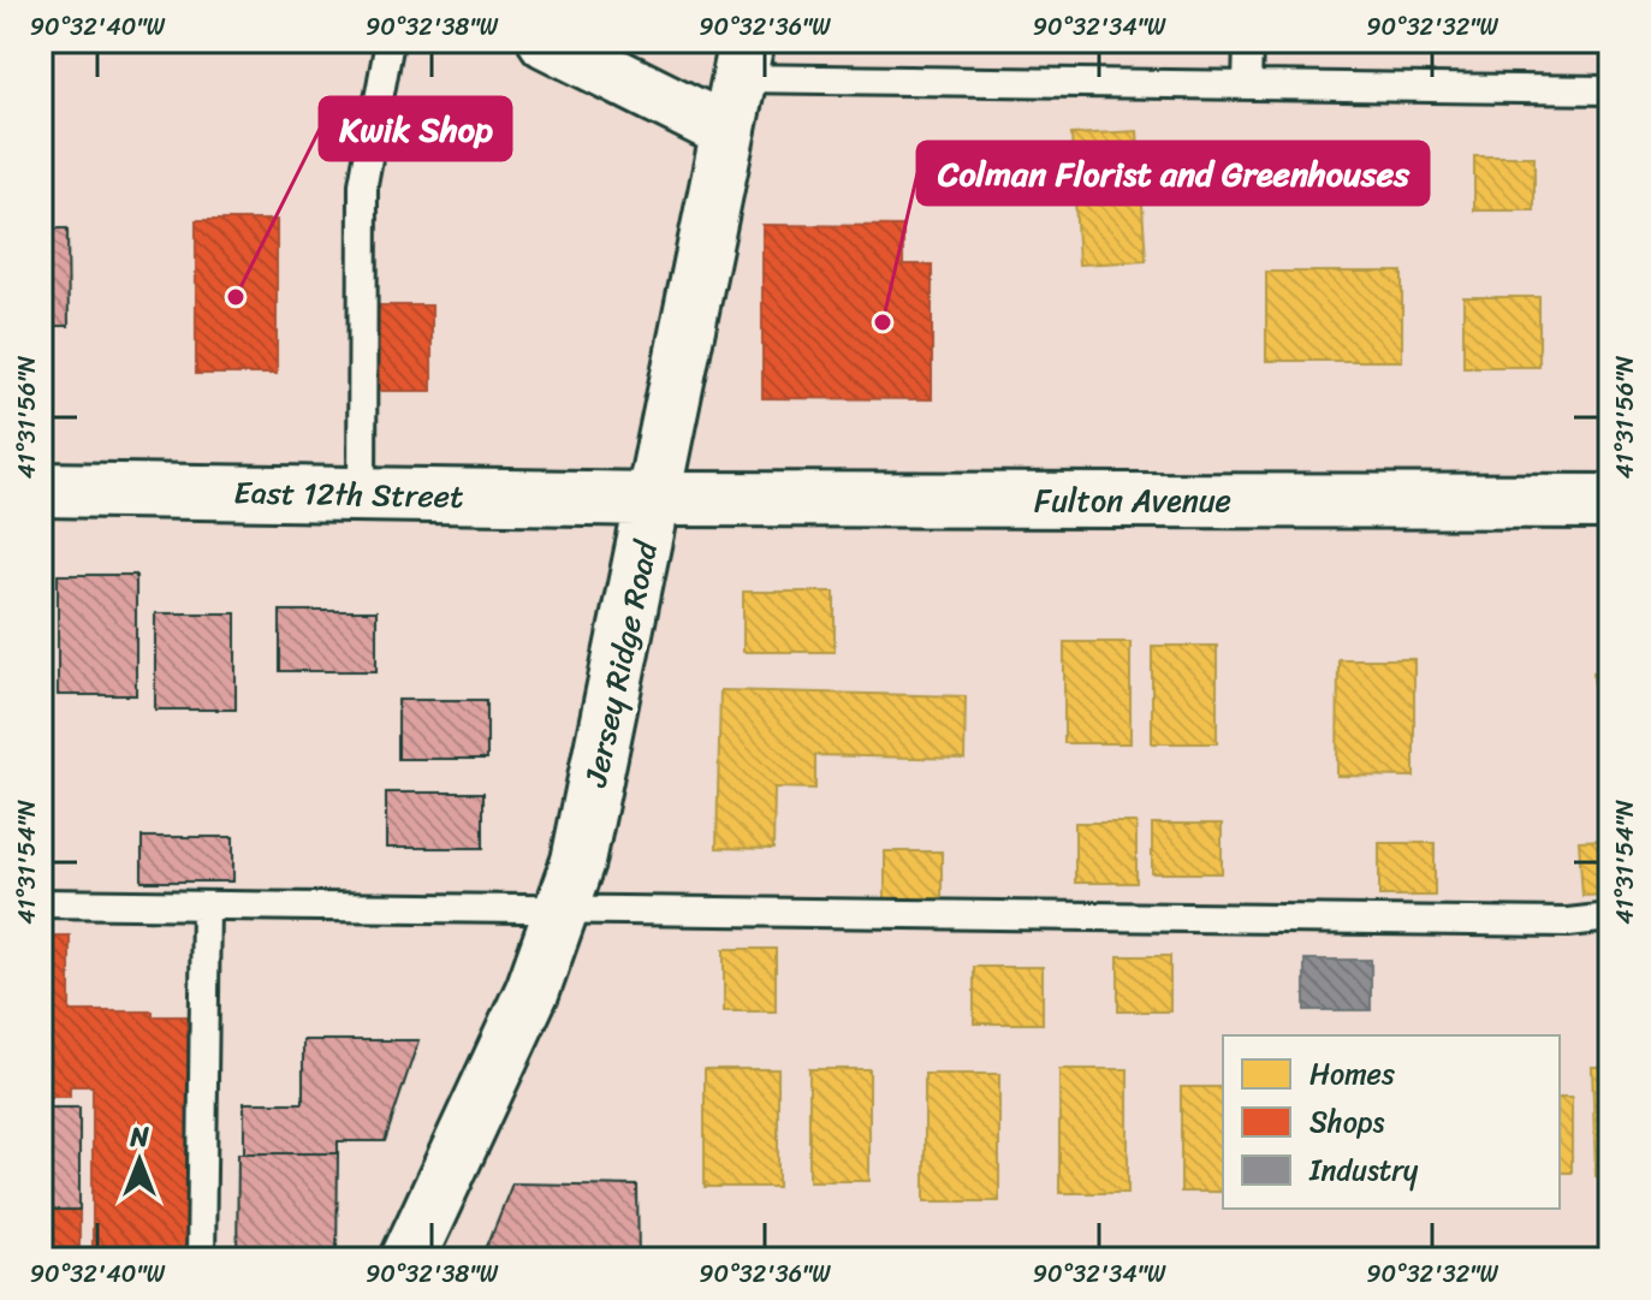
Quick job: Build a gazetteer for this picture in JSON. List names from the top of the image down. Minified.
{"streets":{"street":["East 12th Street","Fulton Avenue","Jersey Ridge Road"]},"crossings":[["East 12th Street","Fulton Avenue"],["East 12th Street","Jersey Ridge Road"],["Fulton Avenue","Jersey Ridge Road"]],"places":["Kwik Shop","Colman Florist and Greenhouses"],"legend":["Homes","Shops","Industry"],"north":"top","coordinates":["90°32'40\"W","90°32'38\"W","90°32'36\"W","90°32'34\"W","90°32'32\"W","41°31'56\"N","41°31'54\"N"]}
